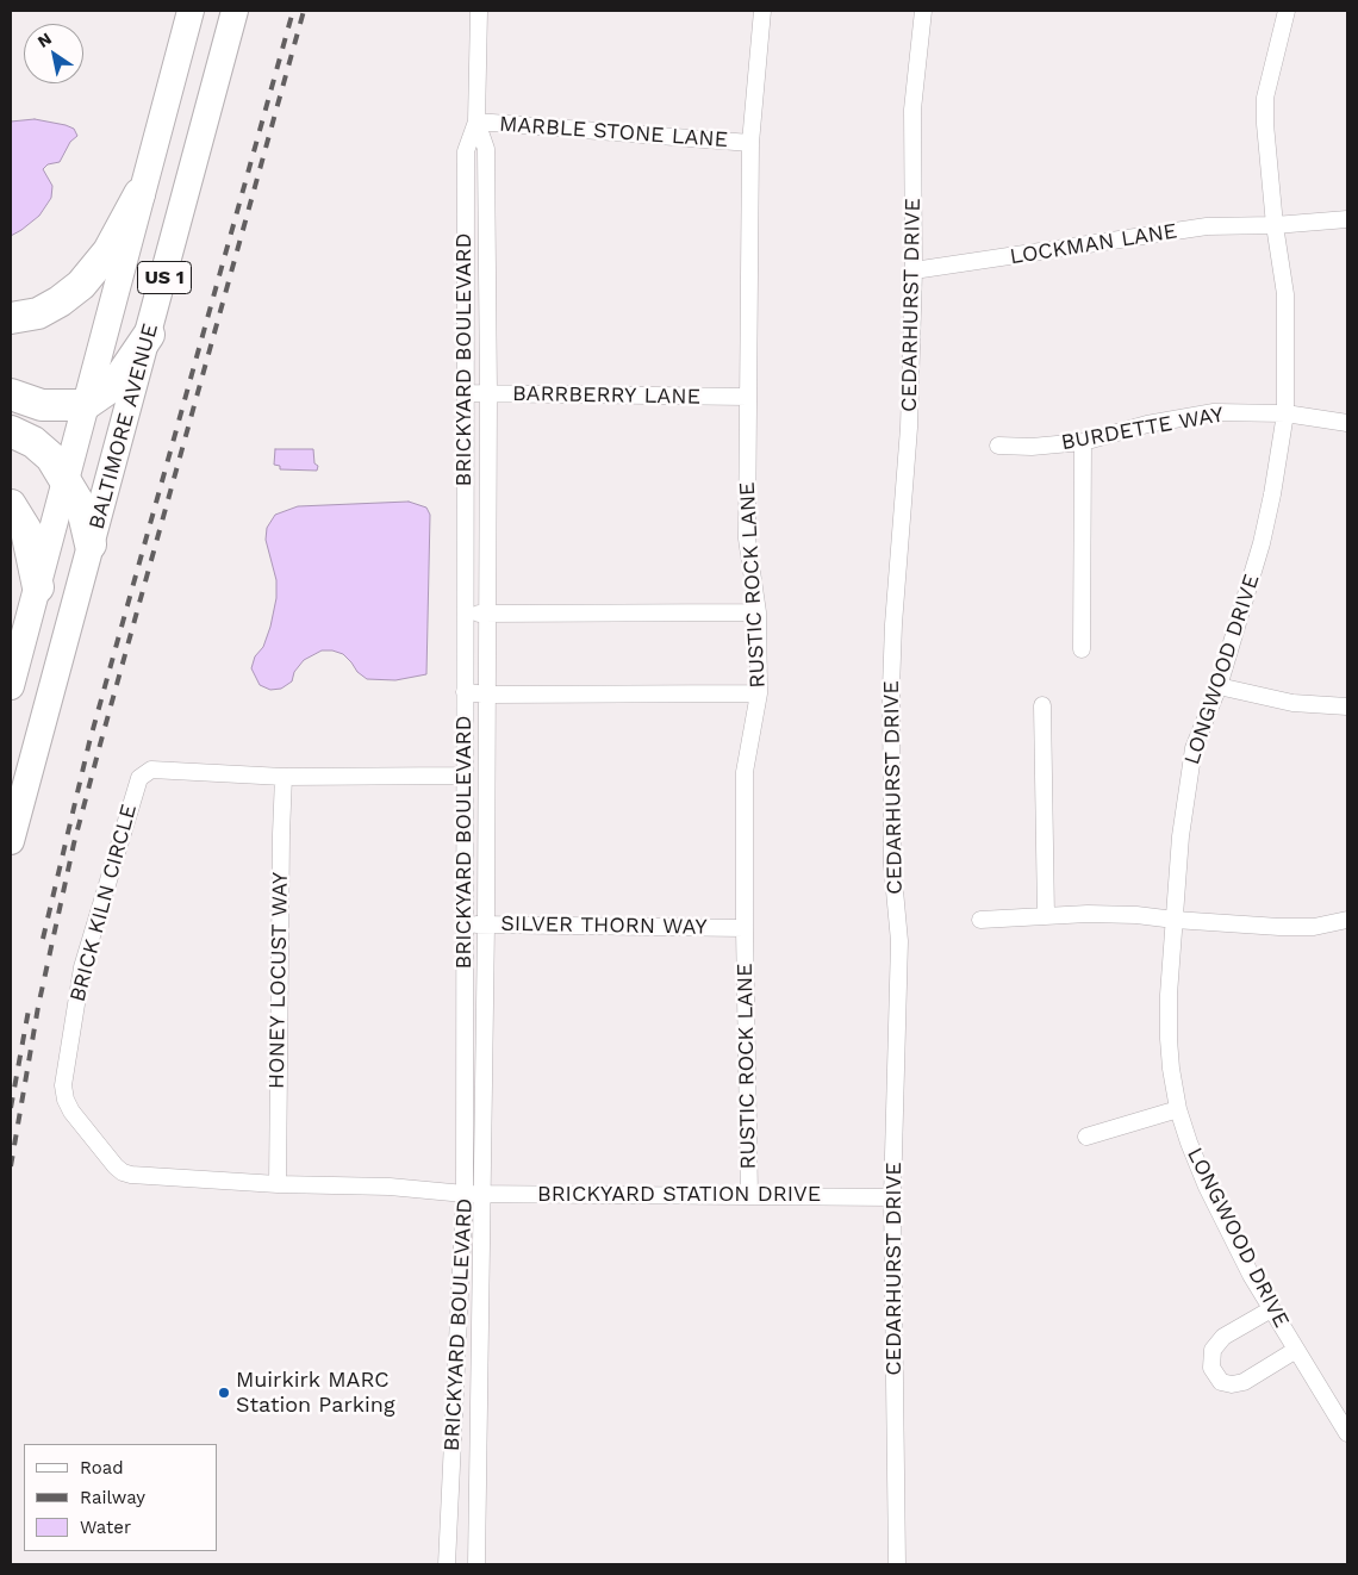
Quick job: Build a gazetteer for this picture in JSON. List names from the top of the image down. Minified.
{"streets":{"main road":["US 1","BALTIMORE AVENUE"],"street":["MARBLE STONE LANE","LOCKMAN LANE","CEDARHURST DRIVE","BRICKYARD BOULEVARD","BARRBERRY LANE","BURDETTE WAY","RUSTIC ROCK LANE","LONGWOOD DRIVE","BRICK KILN CIRCLE","SILVER THORN WAY","HONEY LOCUST WAY","BRICKYARD STATION DRIVE"]},"crossings":[["MARBLE STONE LANE","BRICKYARD BOULEVARD"],["MARBLE STONE LANE","RUSTIC ROCK LANE"],["LOCKMAN LANE","CEDARHURST DRIVE"],["LOCKMAN LANE","LONGWOOD DRIVE"],["CEDARHURST DRIVE","BRICKYARD STATION DRIVE"],["BRICKYARD BOULEVARD","BARRBERRY LANE"],["BRICKYARD BOULEVARD","BRICK KILN CIRCLE"],["BRICKYARD BOULEVARD","SILVER THORN WAY"],["BRICKYARD BOULEVARD","BRICKYARD STATION DRIVE"],["BARRBERRY LANE","RUSTIC ROCK LANE"],["BURDETTE WAY","LONGWOOD DRIVE"],["RUSTIC ROCK LANE","SILVER THORN WAY"],["RUSTIC ROCK LANE","BRICKYARD STATION DRIVE"],["BRICK KILN CIRCLE","HONEY LOCUST WAY"],["BRICK KILN CIRCLE","BRICKYARD STATION DRIVE"]],"places":["Muirkirk MARC Station Parking"],"legend":["Road","Railway","Water"],"north":"top left"}
